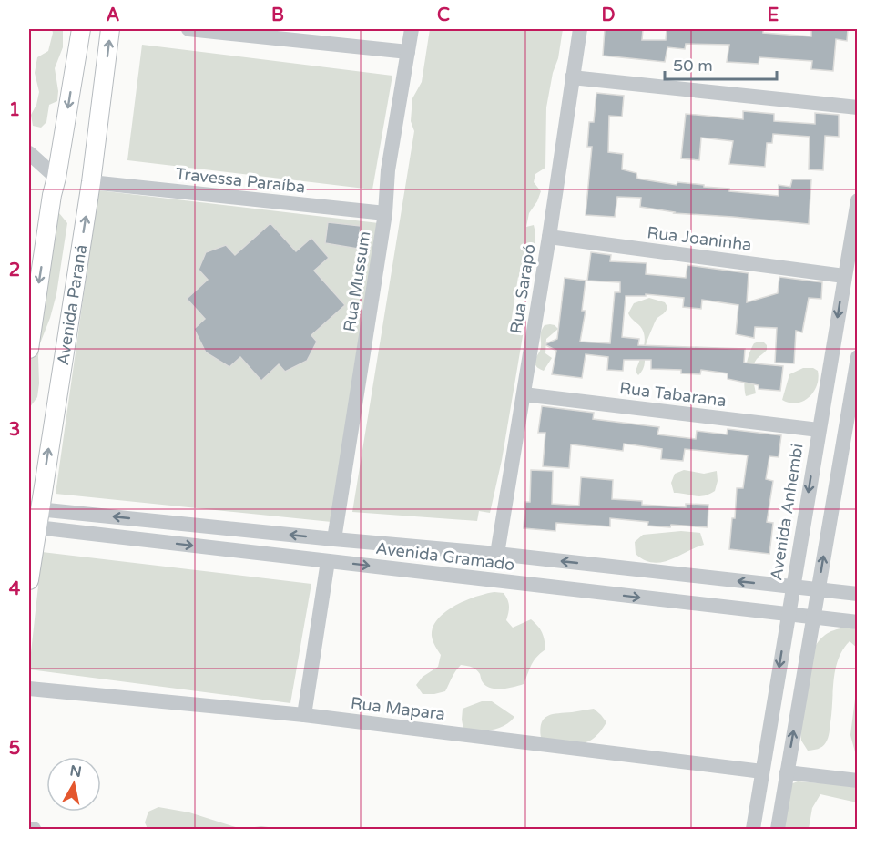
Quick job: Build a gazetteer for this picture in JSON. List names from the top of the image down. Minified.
{"streets":{"main road":["Avenida Paraná"],"street":["Travessa Paraíba","Rua Joaninha","Rua Mussum","Rua Sarapó","Rua Tabarana","Avenida Anhembi","Avenida Gramado","Rua Mapara"]},"crossings":[["Travessa Paraíba","Rua Mussum"],["Travessa Paraíba","Avenida Paraná"],["Rua Joaninha","Rua Sarapó"],["Rua Joaninha","Avenida Anhembi"],["Rua Mussum","Avenida Gramado"],["Rua Sarapó","Rua Tabarana"],["Rua Sarapó","Avenida Gramado"],["Avenida Paraná","Avenida Gramado"],["Rua Tabarana","Avenida Anhembi"],["Avenida Anhembi","Avenida Gramado"],["Avenida Anhembi","Rua Mapara"]],"scale_bar":"50 m","north":"top","grid":{"columns":["A","B","C","D","E"],"rows":["1","2","3","4","5"]}}
